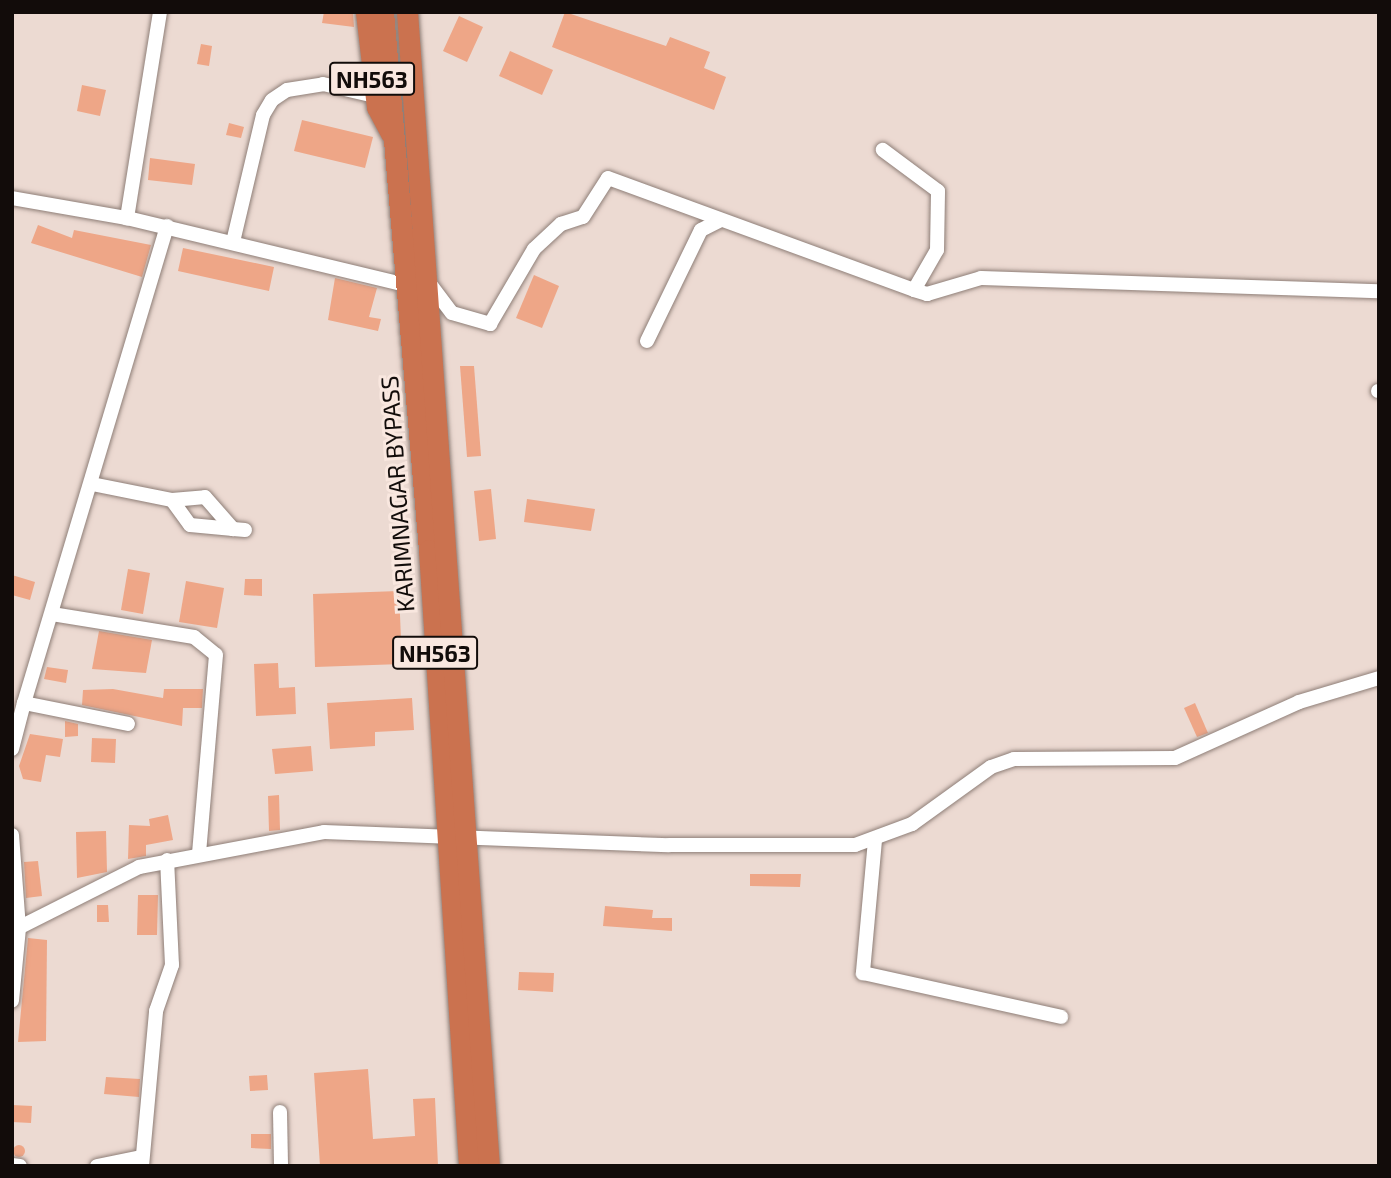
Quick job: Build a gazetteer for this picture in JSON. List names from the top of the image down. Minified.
{"streets":{"highway":["NH563","KARIMNAGAR BYPASS"]},"crossings":[["NH563","KARIMNAGAR BYPASS"]]}
